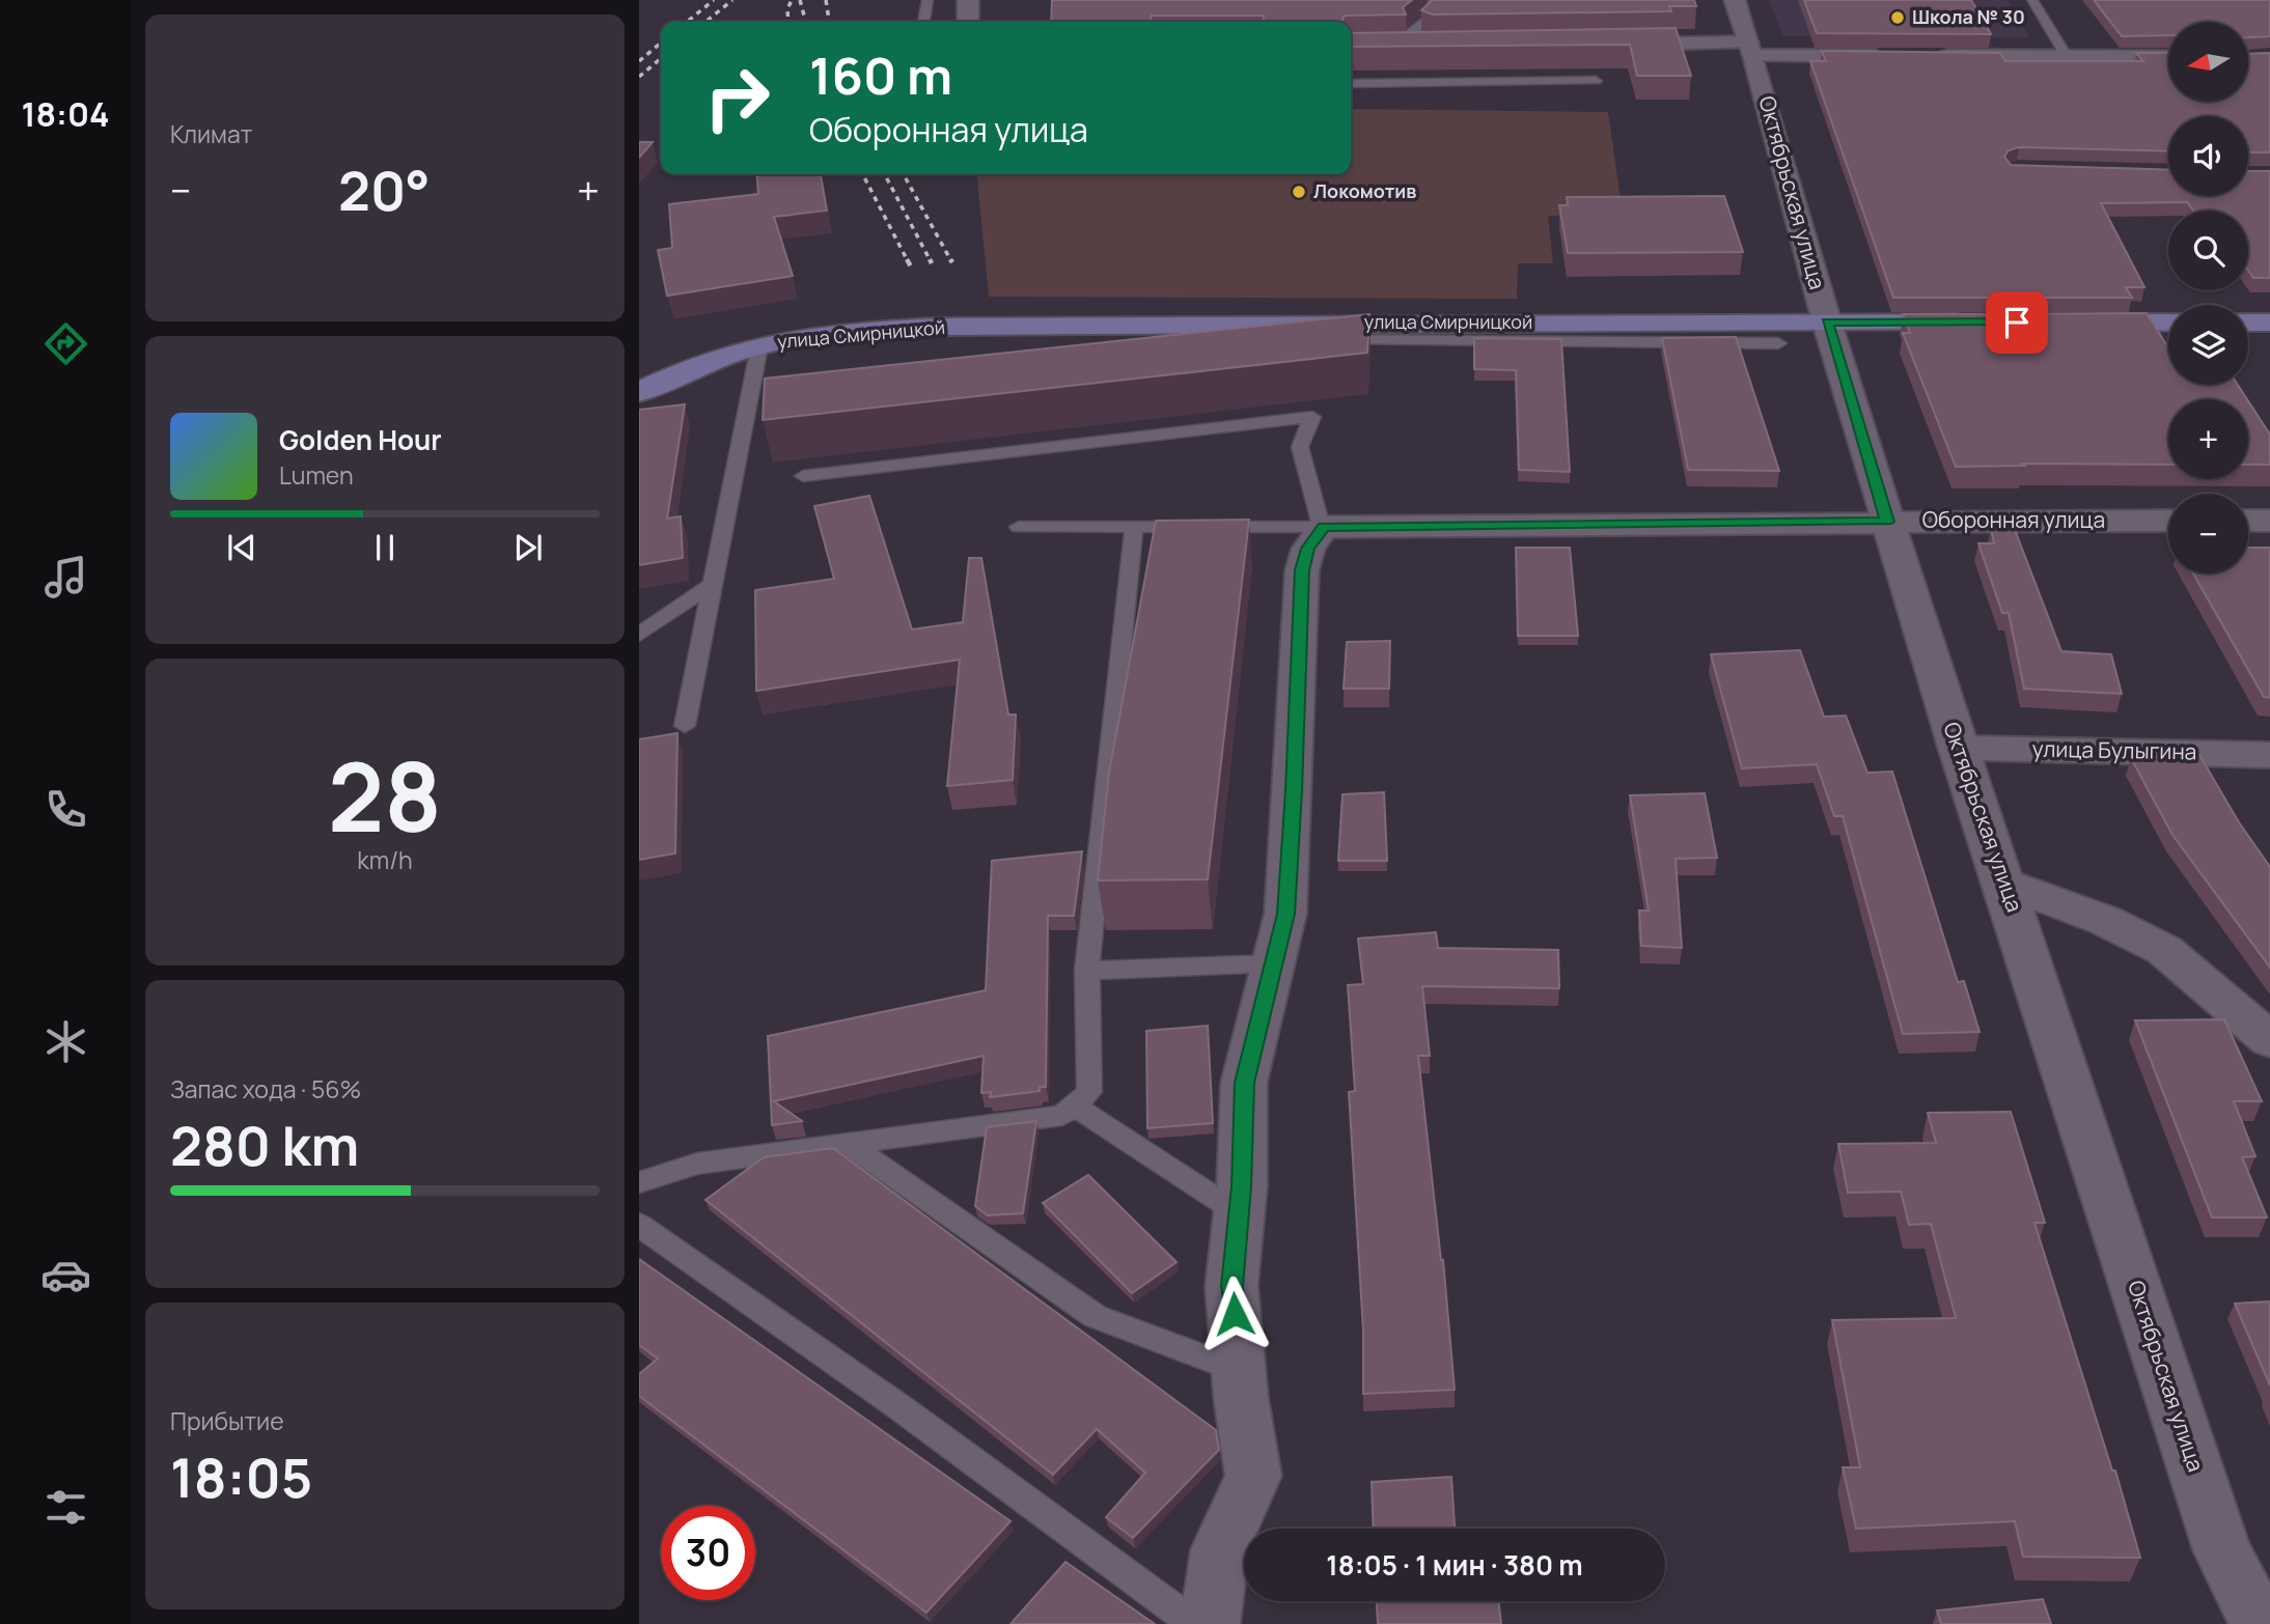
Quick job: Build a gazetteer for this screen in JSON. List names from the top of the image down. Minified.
{"streets":{"main road":["улица Смирницкой"],"street":["Октябрьская улица","Оборонная улица","улица Булыгина"]},"crossings":[["Октябрьская улица","улица Смирницкой"],["Октябрьская улица","Оборонная улица"],["Октябрьская улица","улица Булыгина"]],"places":["Школа № 30","Локомотив"],"north":"left","page":{"tabs":"18:04","tile":["Климат",["28","km/h"],["Запас хода · 56%","280 km"],["Прибытие","18:05"]],"map_buttons":["+","−"],"turn":["160 m","Оборонная улица"],"heat":["−","20°","+"],"song":["Golden Hour","Lumen"],"limit":"30","trip":"18:05 · 1 мин · 380 m"}}
